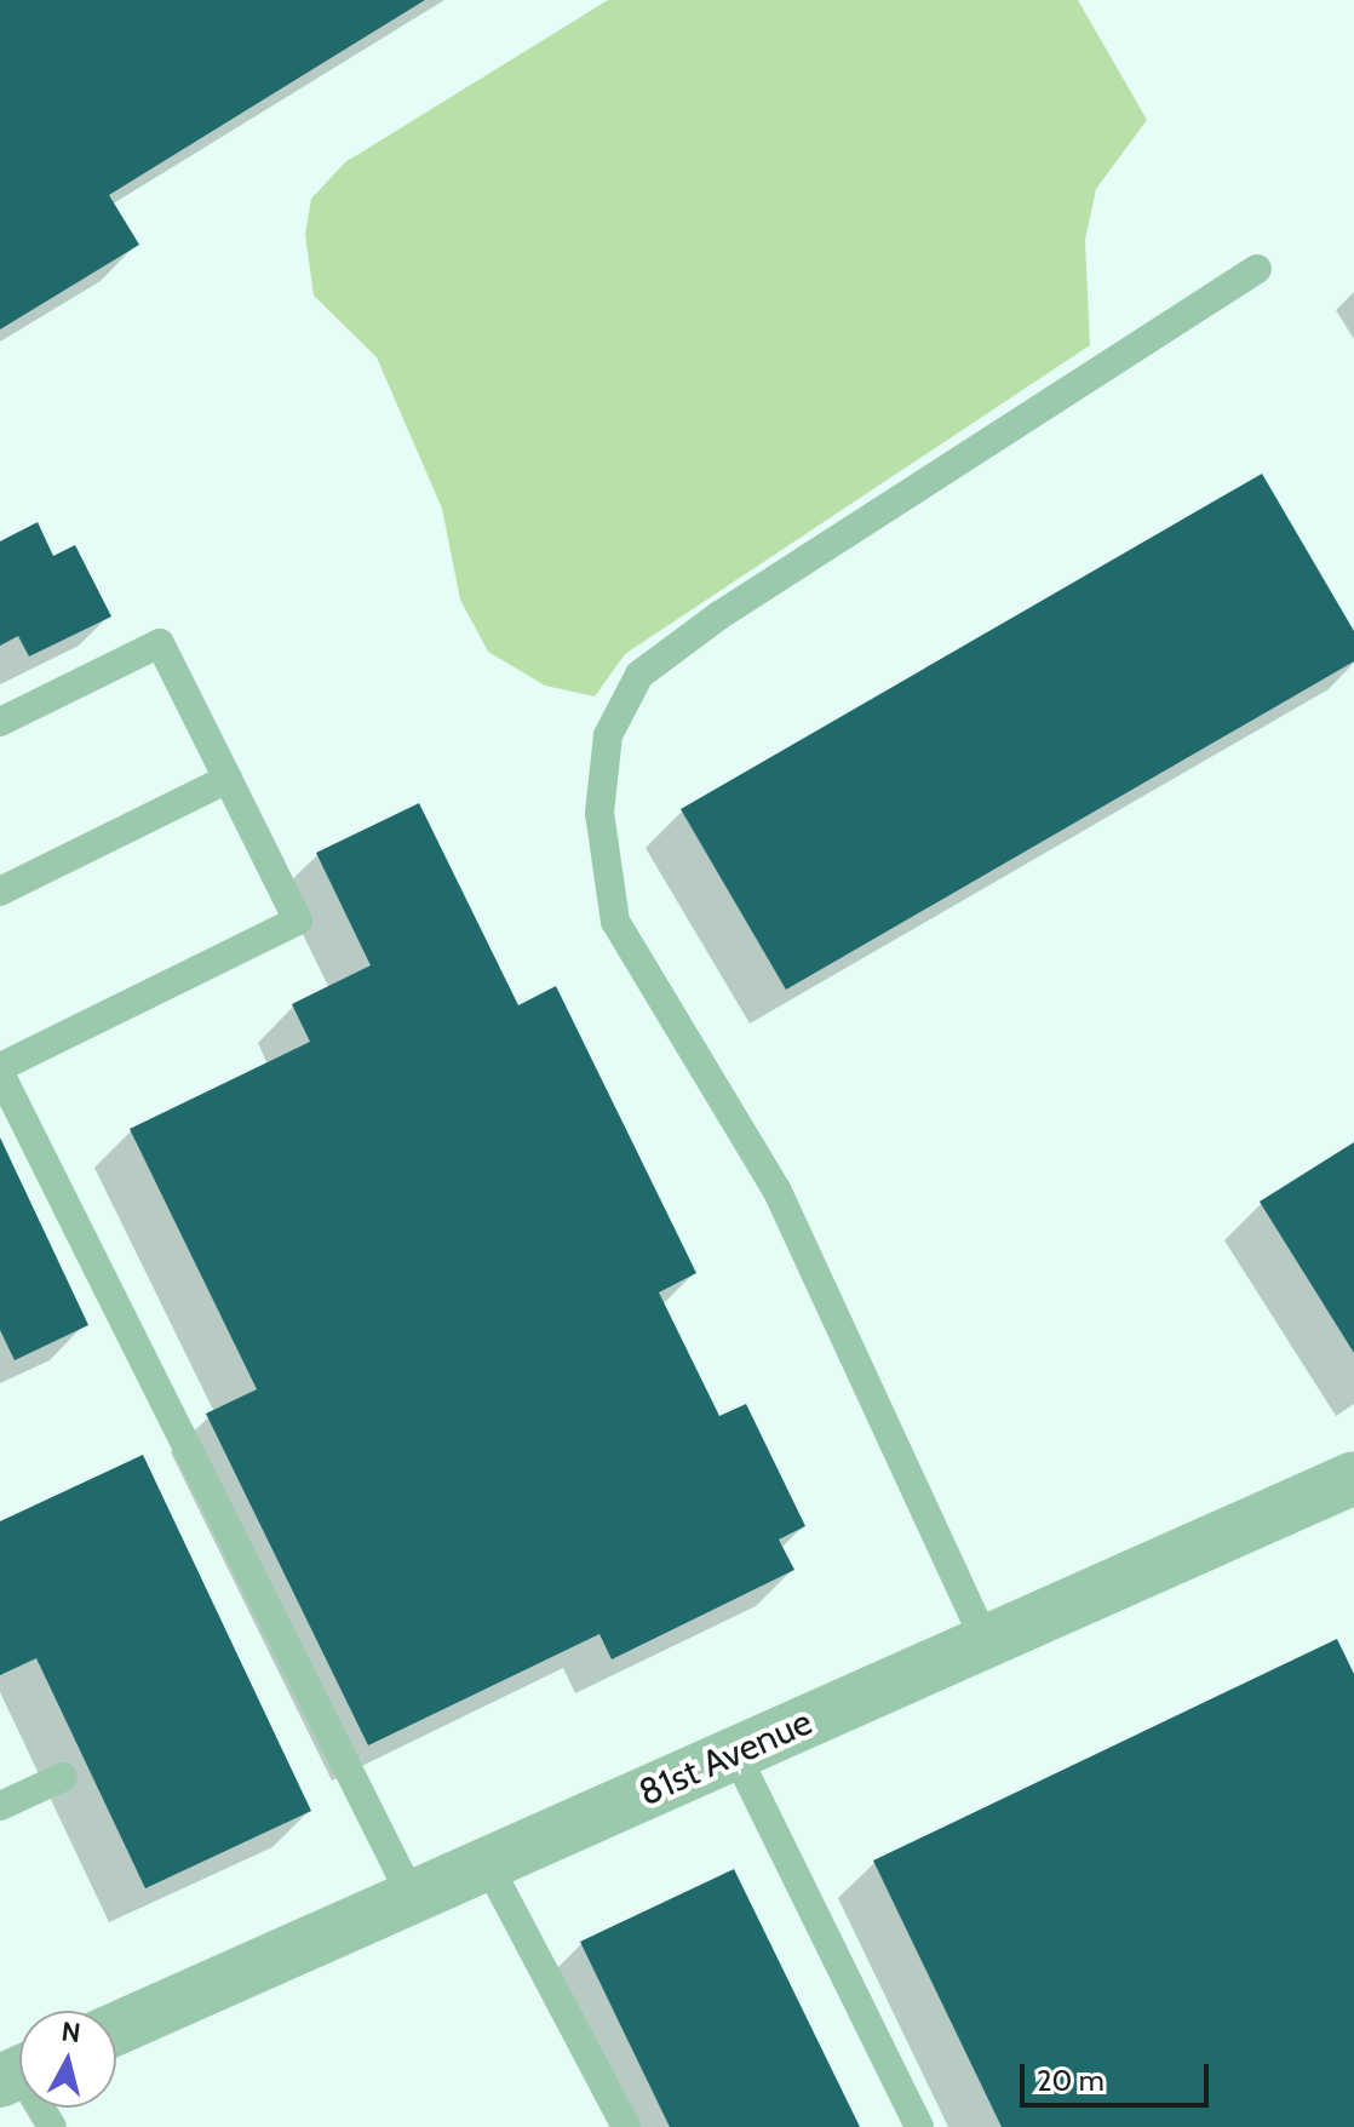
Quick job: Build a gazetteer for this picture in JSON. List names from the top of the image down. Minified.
{"streets":{"street":["81st Avenue"]},"scale_bar":"20 m","north":"top"}
